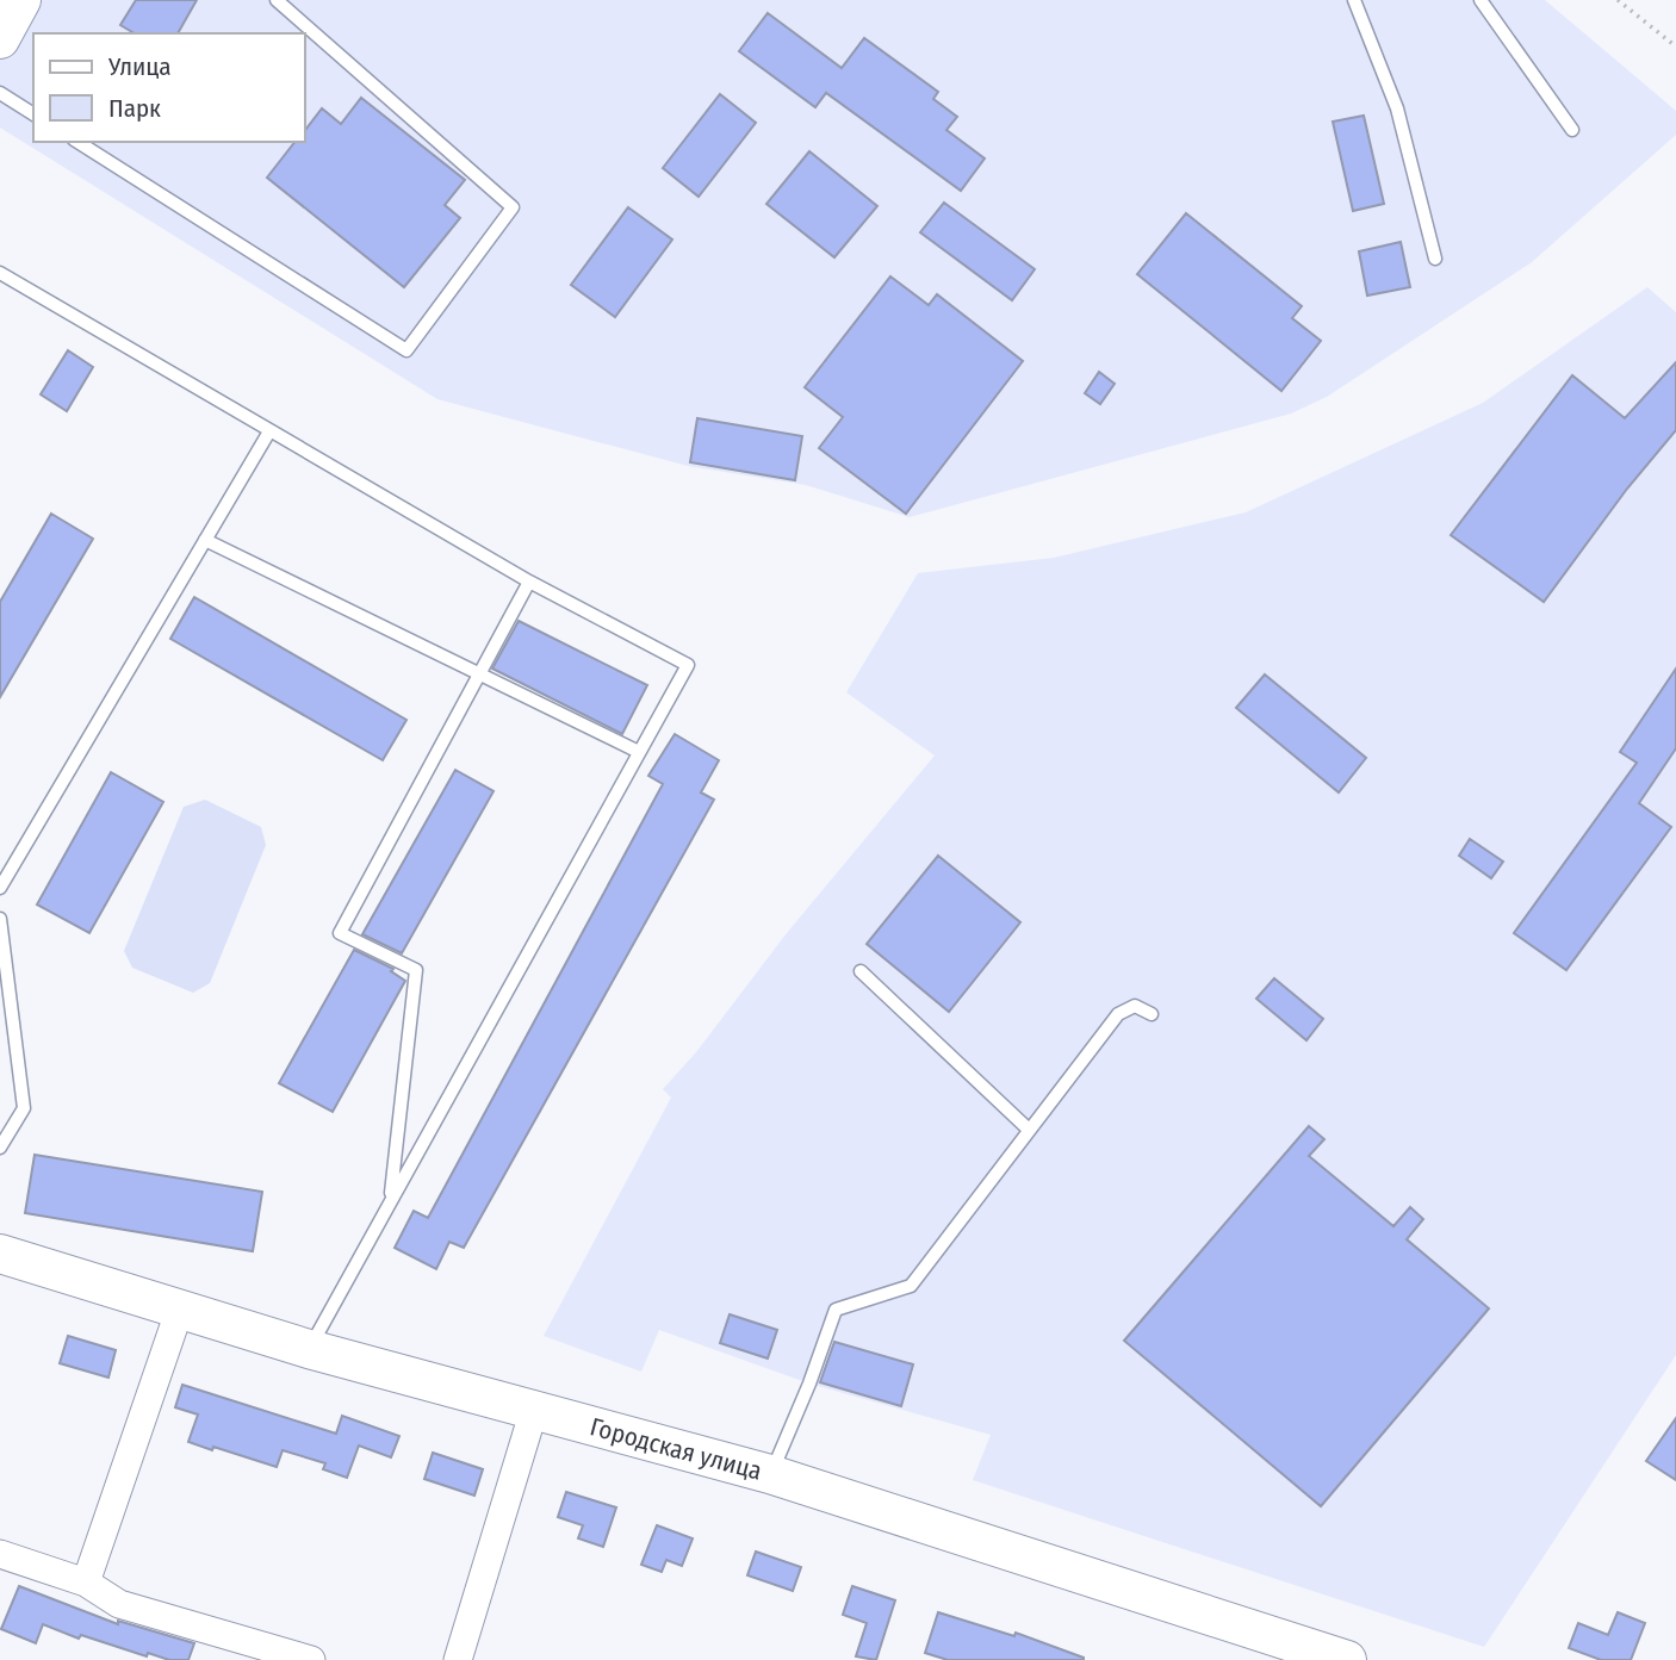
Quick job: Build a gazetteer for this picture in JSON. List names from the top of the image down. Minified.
{"streets":{"street":["Городская улица"]},"legend":["Улица","Парк"]}
